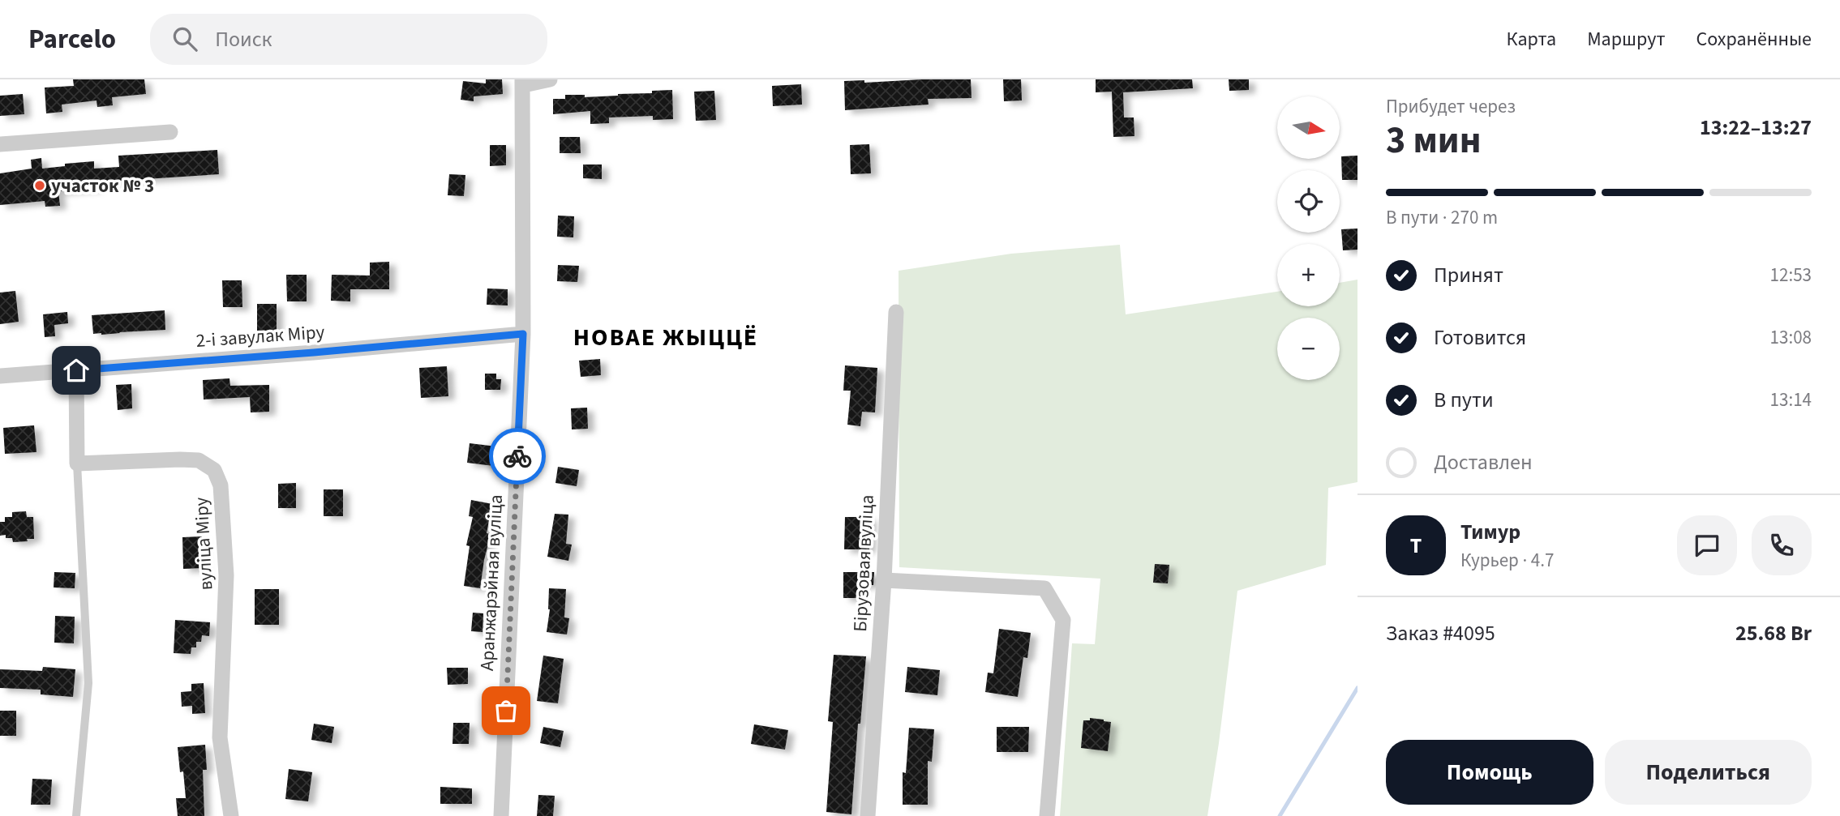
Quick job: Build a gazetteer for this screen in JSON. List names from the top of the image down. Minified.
{"streets":{"street":["2-і завулак Міру","вуліца Міру","Бірузовая вуліца","Аранжарэйная вуліца"]},"crossings":[["2-і завулак Міру","Аранжарэйная вуліца"]],"districts":["НОВАЕ ЖЫЦЦЁ"],"places":["участок № 3"],"north":"right","page":{"header":"Parcelo","search":"Поиск","nav":["Карта","Маршрут","Сохранённые"],"heading":["3 мин","Прибудет через","13:22–13:27"],"panel":["Тимур","Курьер · 4.7","Заказ #4095","25.68 Br"],"map_buttons":["+","−"],"bar":"В пути · 270 m","list":[["Принят","12:53"],["Готовится","13:08"],["В пути","13:14"],"Доставлен"],"round":"Т","buttons":["Помощь","Поделиться"]}}
